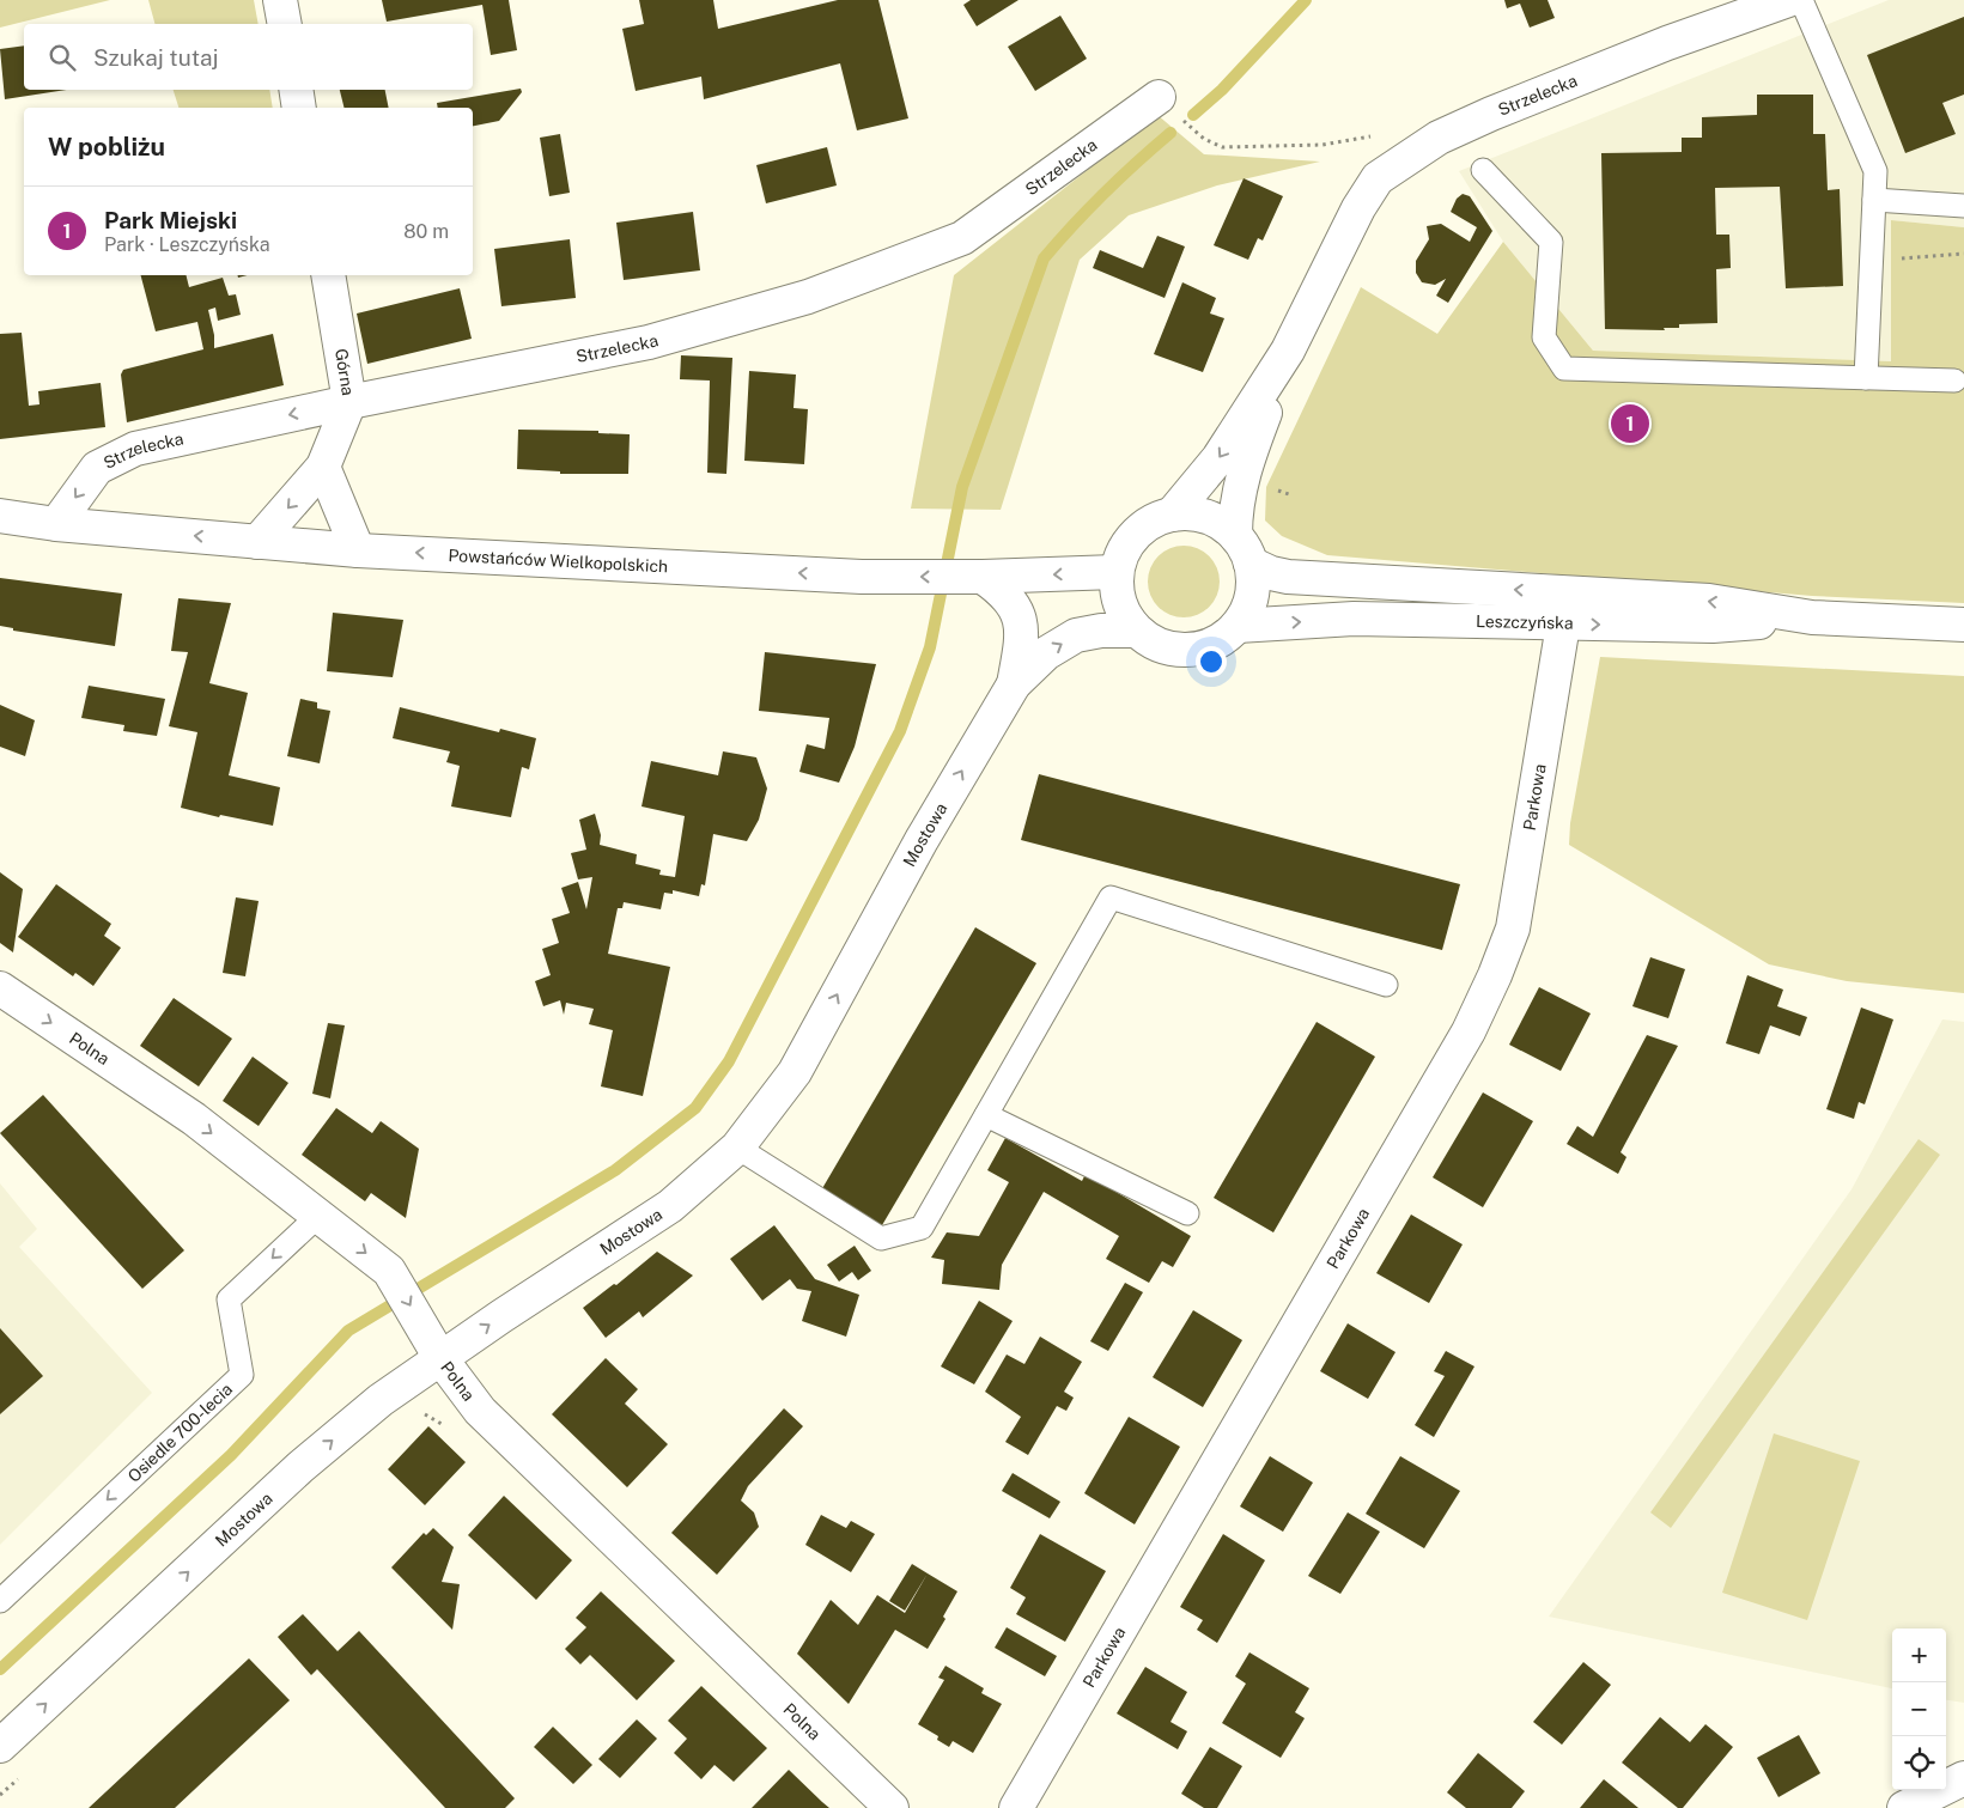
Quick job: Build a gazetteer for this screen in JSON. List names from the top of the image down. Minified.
{"streets":{"street":["Strzelecka","Górna","Powstańców Wielkopolskich","Leszczyńska","Parkowa","Mostowa","Polna"],"lane":["Osiedle 700-lecia"]},"crossings":[["Strzelecka","Górna"],["Strzelecka","Powstańców Wielkopolskich"],["Strzelecka","Leszczyńska"],["Strzelecka","Mostowa"],["Górna","Powstańców Wielkopolskich"],["Powstańców Wielkopolskich","Leszczyńska"],["Powstańców Wielkopolskich","Mostowa"],["Leszczyńska","Parkowa"],["Leszczyńska","Mostowa"],["Mostowa","Polna"],["Polna","Osiedle 700-lecia"]],"one_way":["Powstańców Wielkopolskich","Mostowa","Polna","Osiedle 700-lecia"],"page":{"search":"Szukaj tutaj","heading":"W pobliżu","list":[{"mark":"1","name":"Park Miejski","note":"Park · Leszczyńska","value":"80 m"}],"pins":"1","map_buttons":["+","−"]}}
